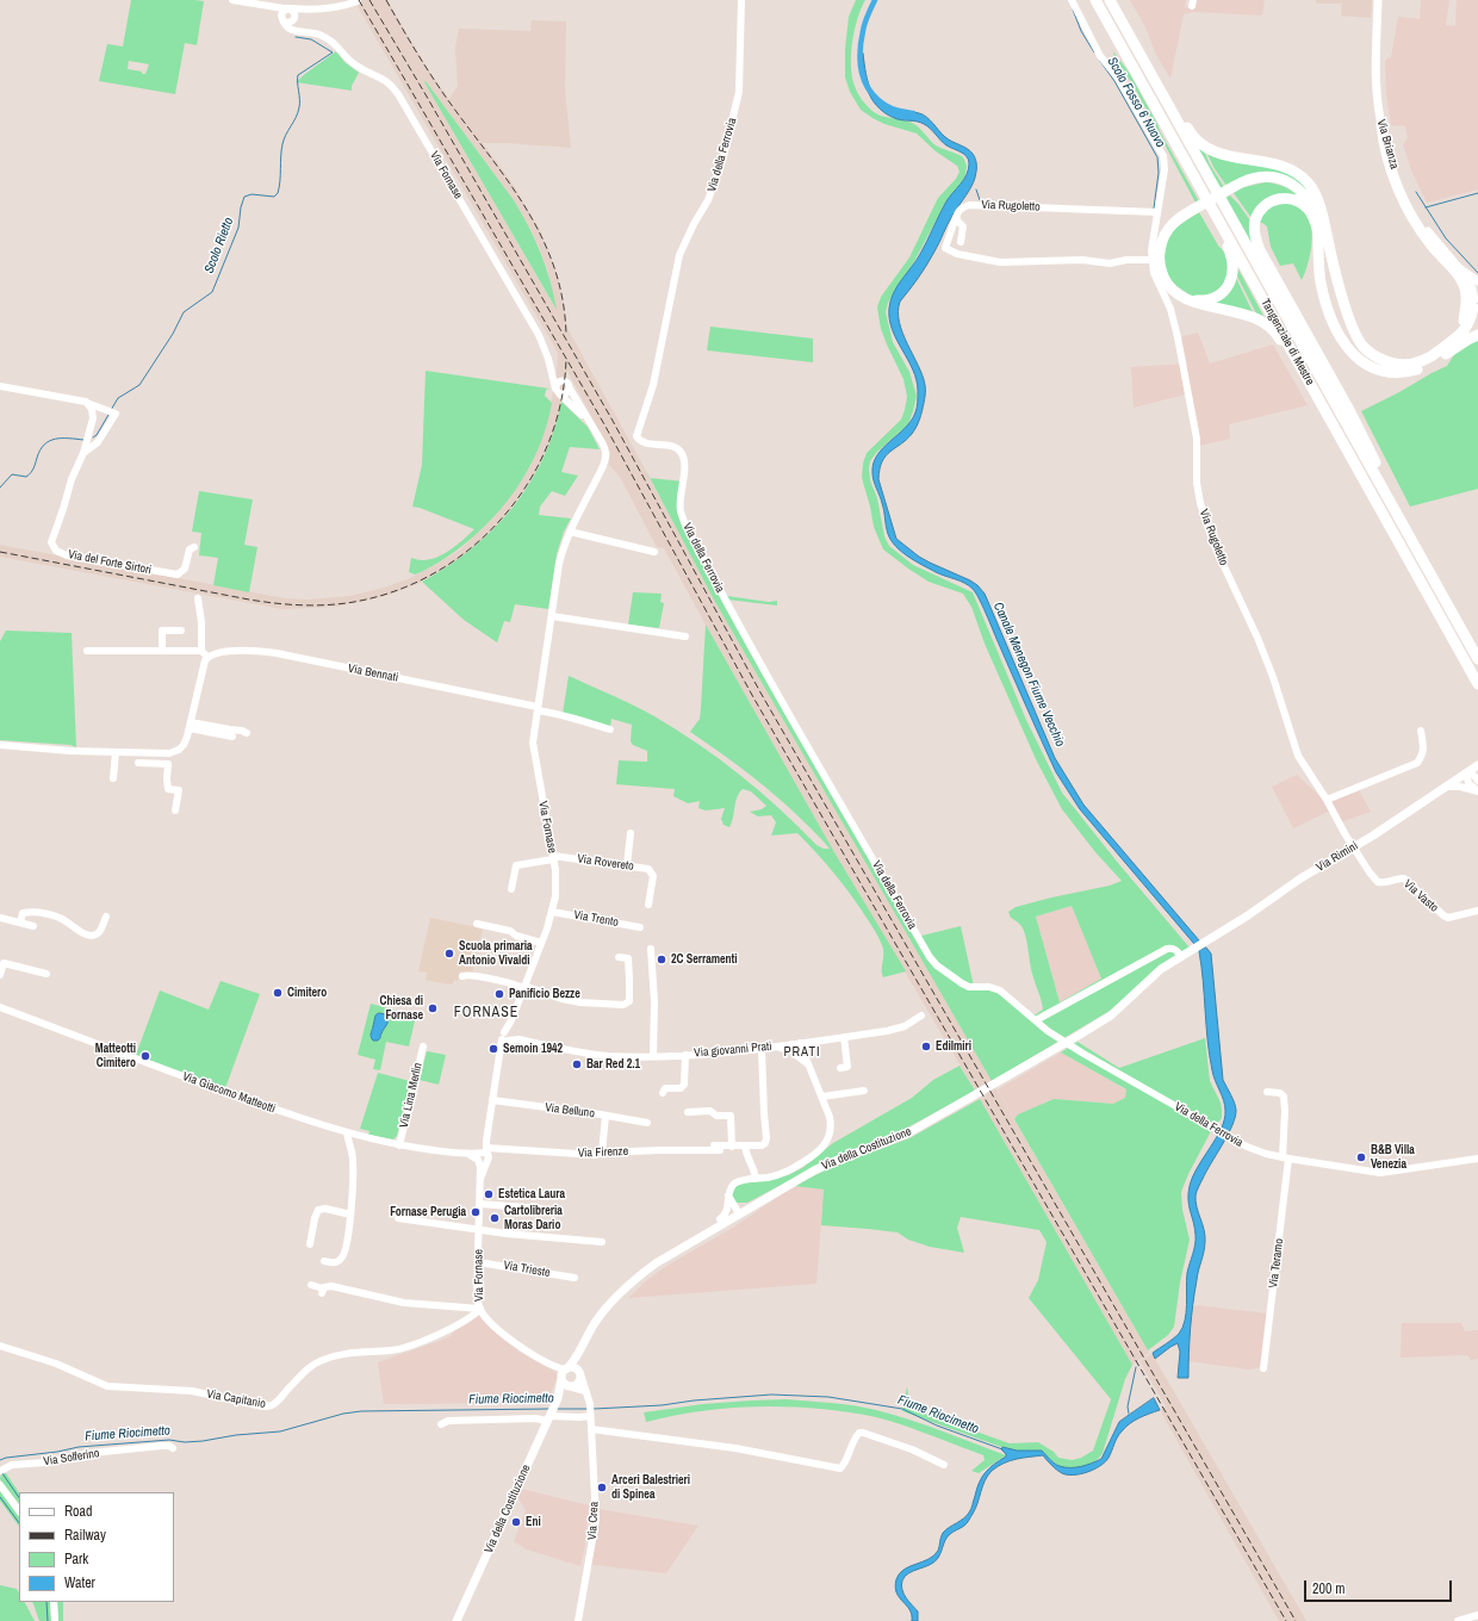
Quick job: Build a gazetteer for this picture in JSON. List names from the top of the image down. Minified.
{"streets":{"highway":["Tangenziale di Mestre"],"main road":["Via Brianza","Via Rimini","Via della Costituzione"],"street":["Via della Ferrovia","Via Fornase","Via Rugoletto","Via del Forte Sirtori","Via Bennati","Via Rovereto","Via Vasto","Via Trento","Via giovanni Prati","Via Giacomo Matteotti","Via Lina Merlin","Via Belluno","Via Firenze","Via Teramo","Via Trieste","Via Capitanio","Via Solferino","Via Crea"]},"crossings":[["Via della Ferrovia","Via Teramo"],["Via Fornase","Via Bennati"],["Via Fornase","Via Rovereto"],["Via Fornase","Via Trento"],["Via Fornase","Via giovanni Prati"],["Via Fornase","Via Giacomo Matteotti"],["Via Fornase","Via Belluno"],["Via Fornase","Via della Costituzione"],["Via Fornase","Via Firenze"],["Via Fornase","Via Trieste"],["Via Fornase","Via Capitanio"],["Via Fornase","Via Crea"],["Via Rugoletto","Via Rimini"],["Via Rugoletto","Via Vasto"],["Via Rimini","Via Vasto"],["Via Rimini","Via della Costituzione"],["Via giovanni Prati","Via Firenze"],["Via Giacomo Matteotti","Via Lina Merlin"],["Via Giacomo Matteotti","Via Firenze"],["Via della Costituzione","Via Crea"]],"districts":["FORNASE","PRATI"],"water":["Scolo Fosso 6 Nuovo","Scolo Rietto","Canale Menegon Fiume Vecchio","Fiume Riocimetto"],"places":["Scuola primaria Antonio Vivaldi","2C Serramenti","Cimitero","Panificio Bezze","Chiesa di Fornase","Edilmiri","Semoin 1942","Matteotti Cimitero","Bar Red 2.1","B&B Villa Venezia","Estetica Laura","Fornase Perugia","Cartolibreria Moras Dario","Arceri Balestrieri di Spinea","Eni"],"legend":["Road","Railway","Park","Water"],"scale_bar":"200 m"}
